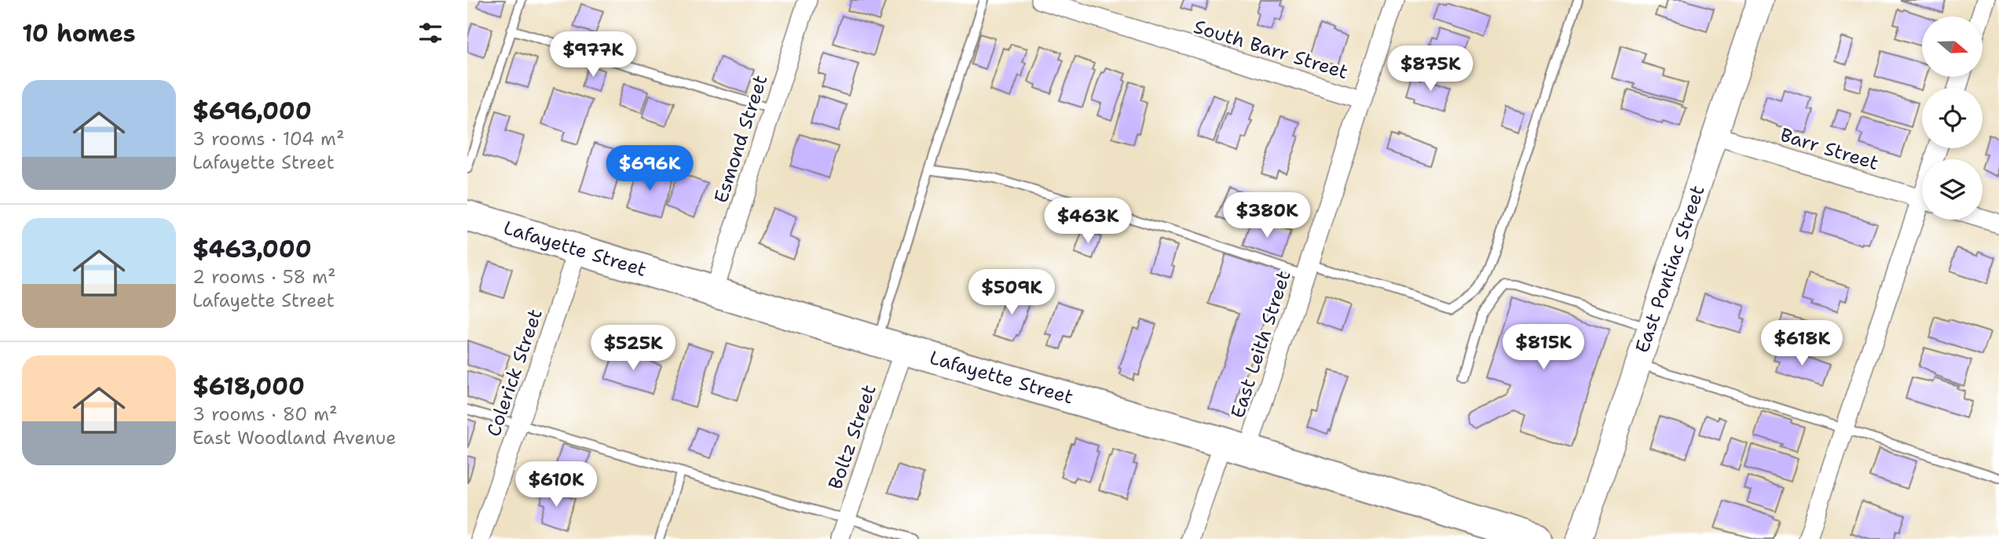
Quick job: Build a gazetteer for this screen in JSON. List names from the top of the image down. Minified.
{"streets":{"highway":["Lafayette Street"],"main road":["East Pontiac Street"],"street":["South Barr Street","Esmond Street","Barr Street","East Leith Street","Colerick Street","Boltz Street"]},"crossings":[["South Barr Street","East Leith Street"],["Esmond Street","Lafayette Street"],["Barr Street","East Pontiac Street"],["Lafayette Street","East Leith Street"],["Lafayette Street","Colerick Street"],["Lafayette Street","Boltz Street"]],"north":"right","page":{"heading":"10 homes","price":["$977K","$875K","$696K","$380K","$463K","$509K","$618K","$815K","$525K","$610K"],"list":[{"name":"$696,000","note":"3 rooms · 104 m² · Lafayette Street"},{"name":"$463,000","note":"2 rooms · 58 m² · Lafayette Street"},{"name":"$618,000","note":"3 rooms · 80 m² · East Woodland Avenue"}]}}
